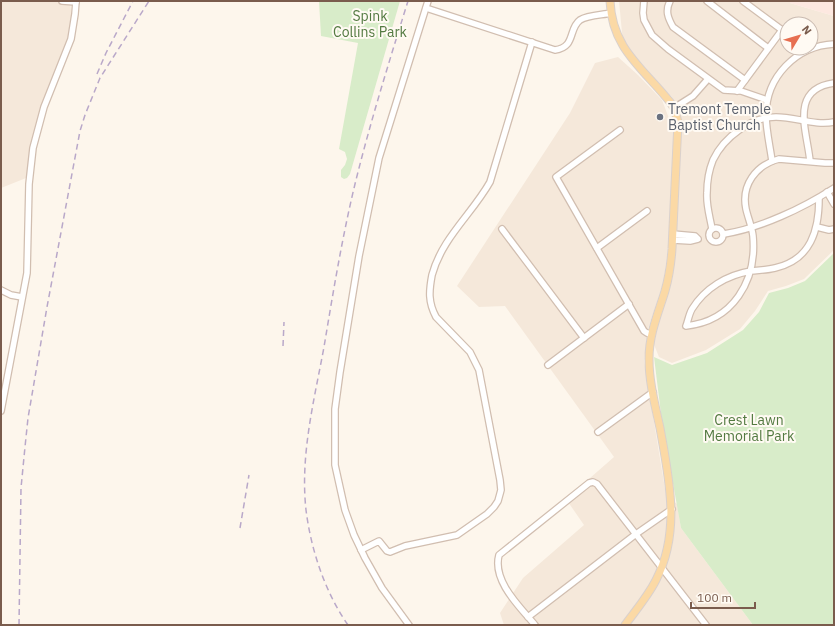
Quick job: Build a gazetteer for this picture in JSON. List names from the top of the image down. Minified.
{"parks":["Spink Collins Park","Crest Lawn Memorial Park"],"places":["Tremont Temple Baptist Church"],"scale_bar":"100 m","north":"top right"}
